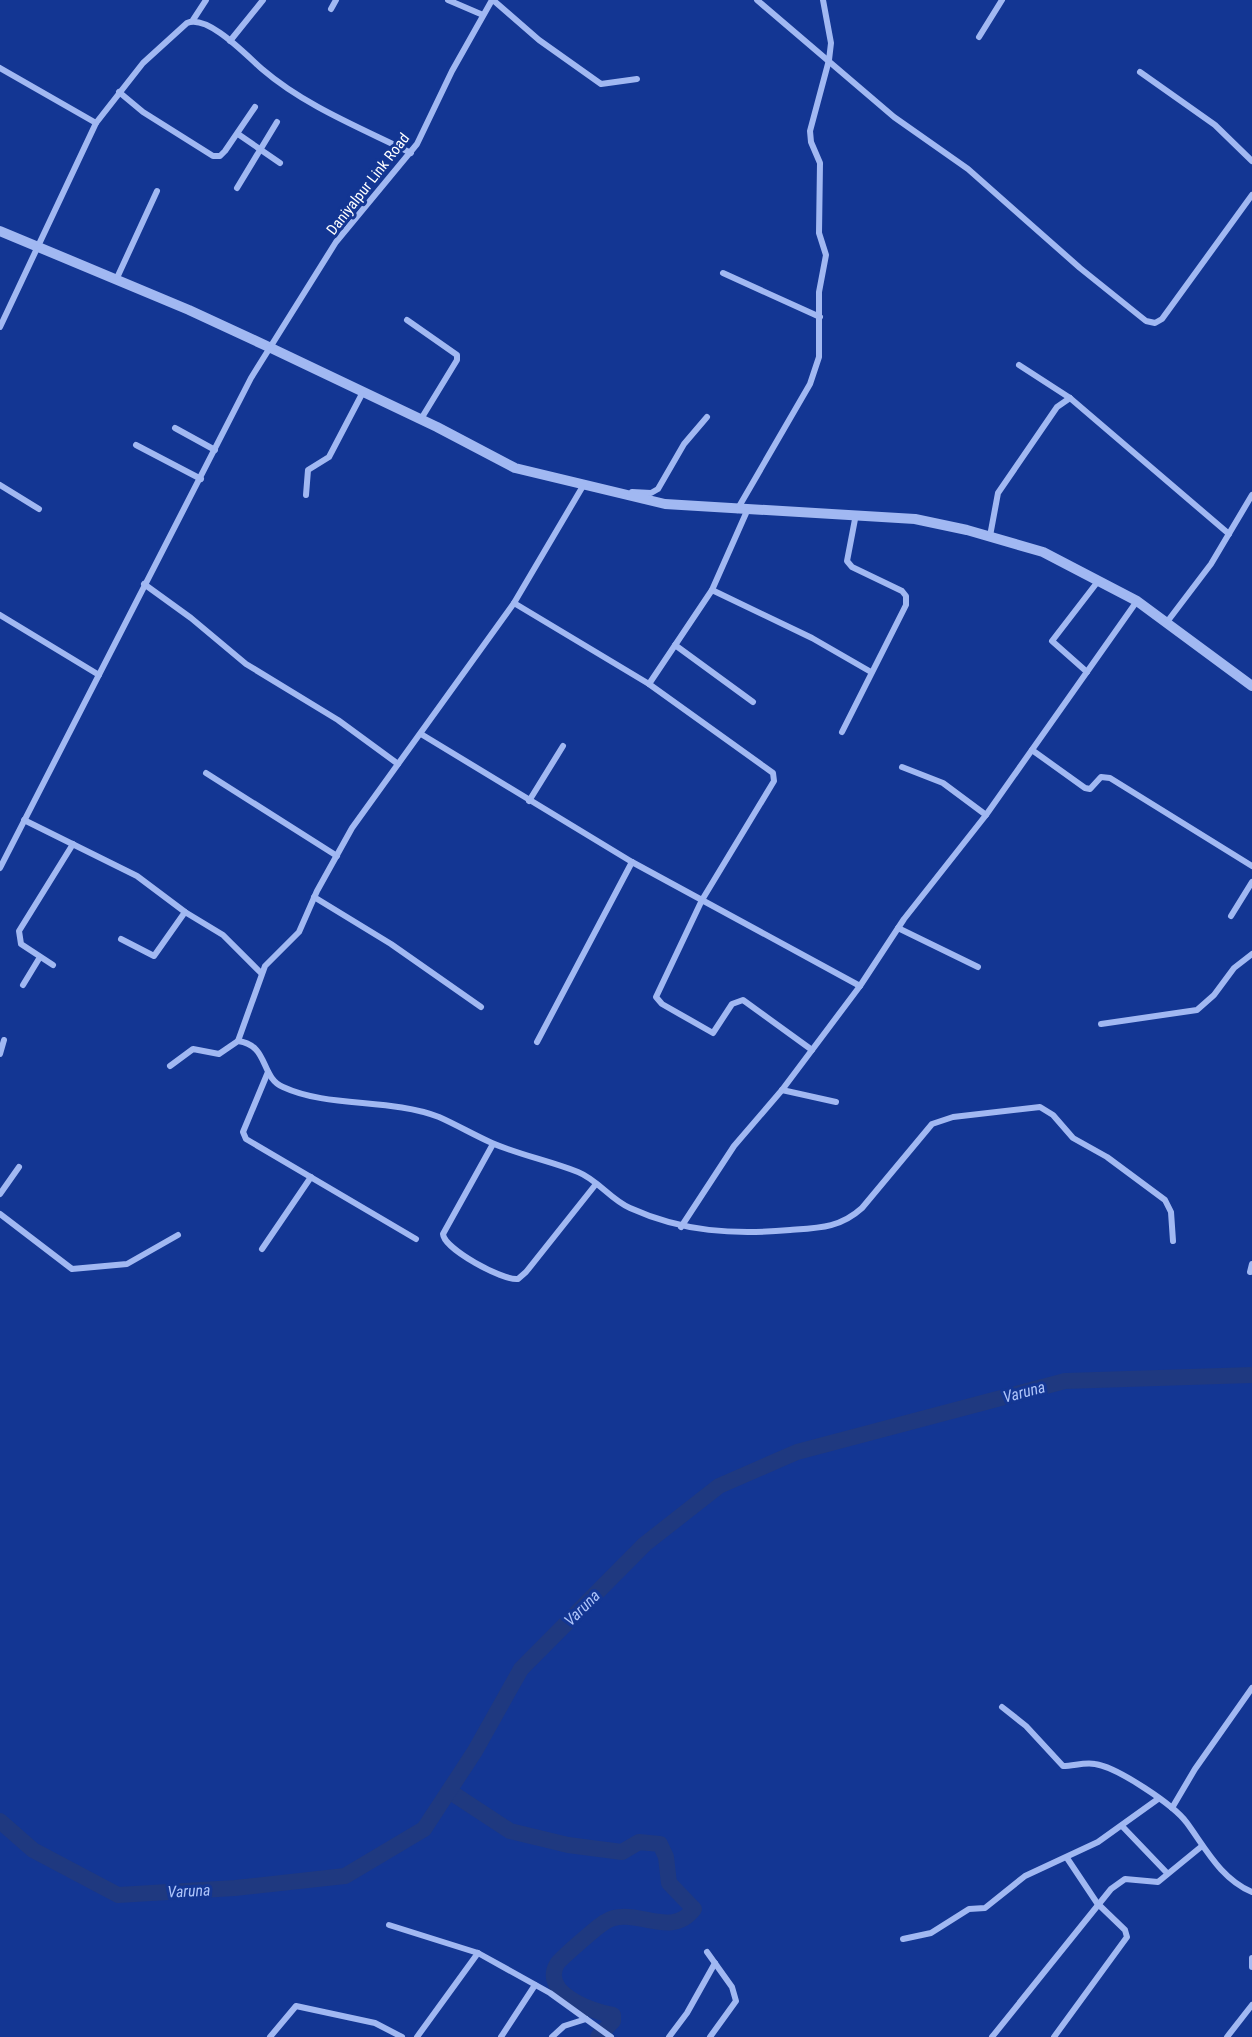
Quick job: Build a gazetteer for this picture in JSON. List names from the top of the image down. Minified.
{"streets":{"street":["Daniyalpur Link Road"]},"water":["Varuna"]}
